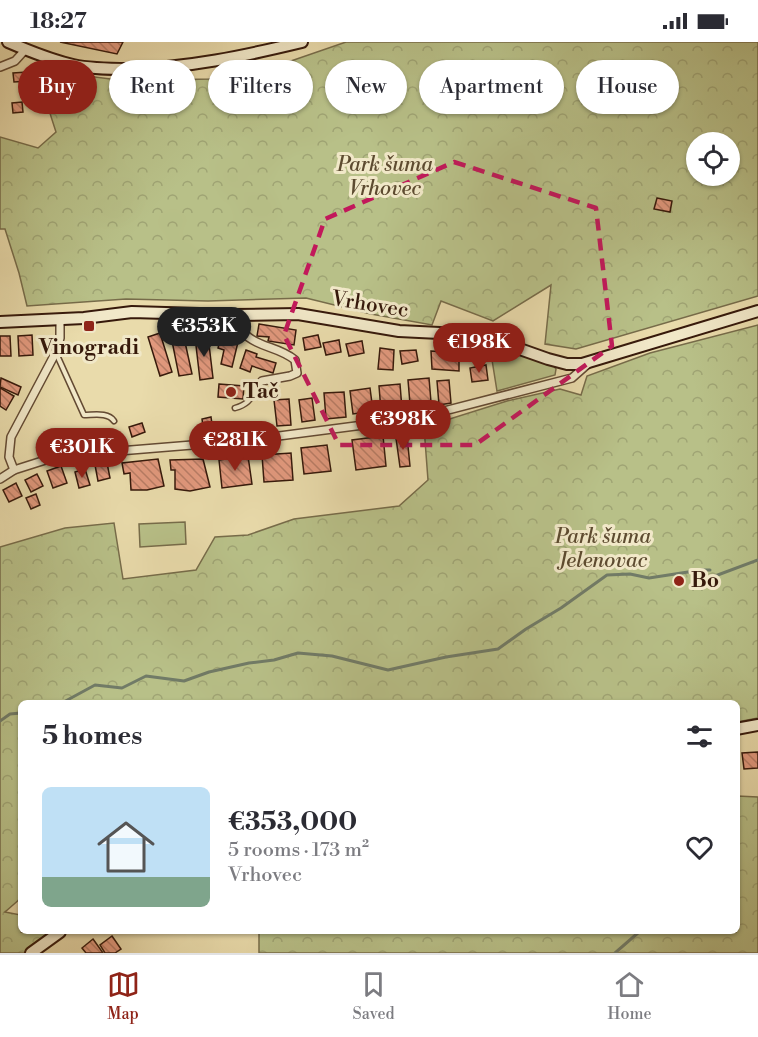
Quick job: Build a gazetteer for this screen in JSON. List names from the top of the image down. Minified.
{"streets":{"street":["Vrhovec"]},"parks":["Park šuma Vrhovec","Park šuma Jelenovac"],"places":{"transit":["Vinogradi"],"other":["Tač","Bo"]},"page":{"status":"18:27","chip":["Buy","Rent","Filters","New","Apartment","House"],"price":["€353K","€198K","€398K","€281K","€301K"],"heading":"5 homes","list":[{"name":"€353,000","note":"5 rooms · 173 m² · Vrhovec"}],"tabs":["Map","Saved","Home"]}}
